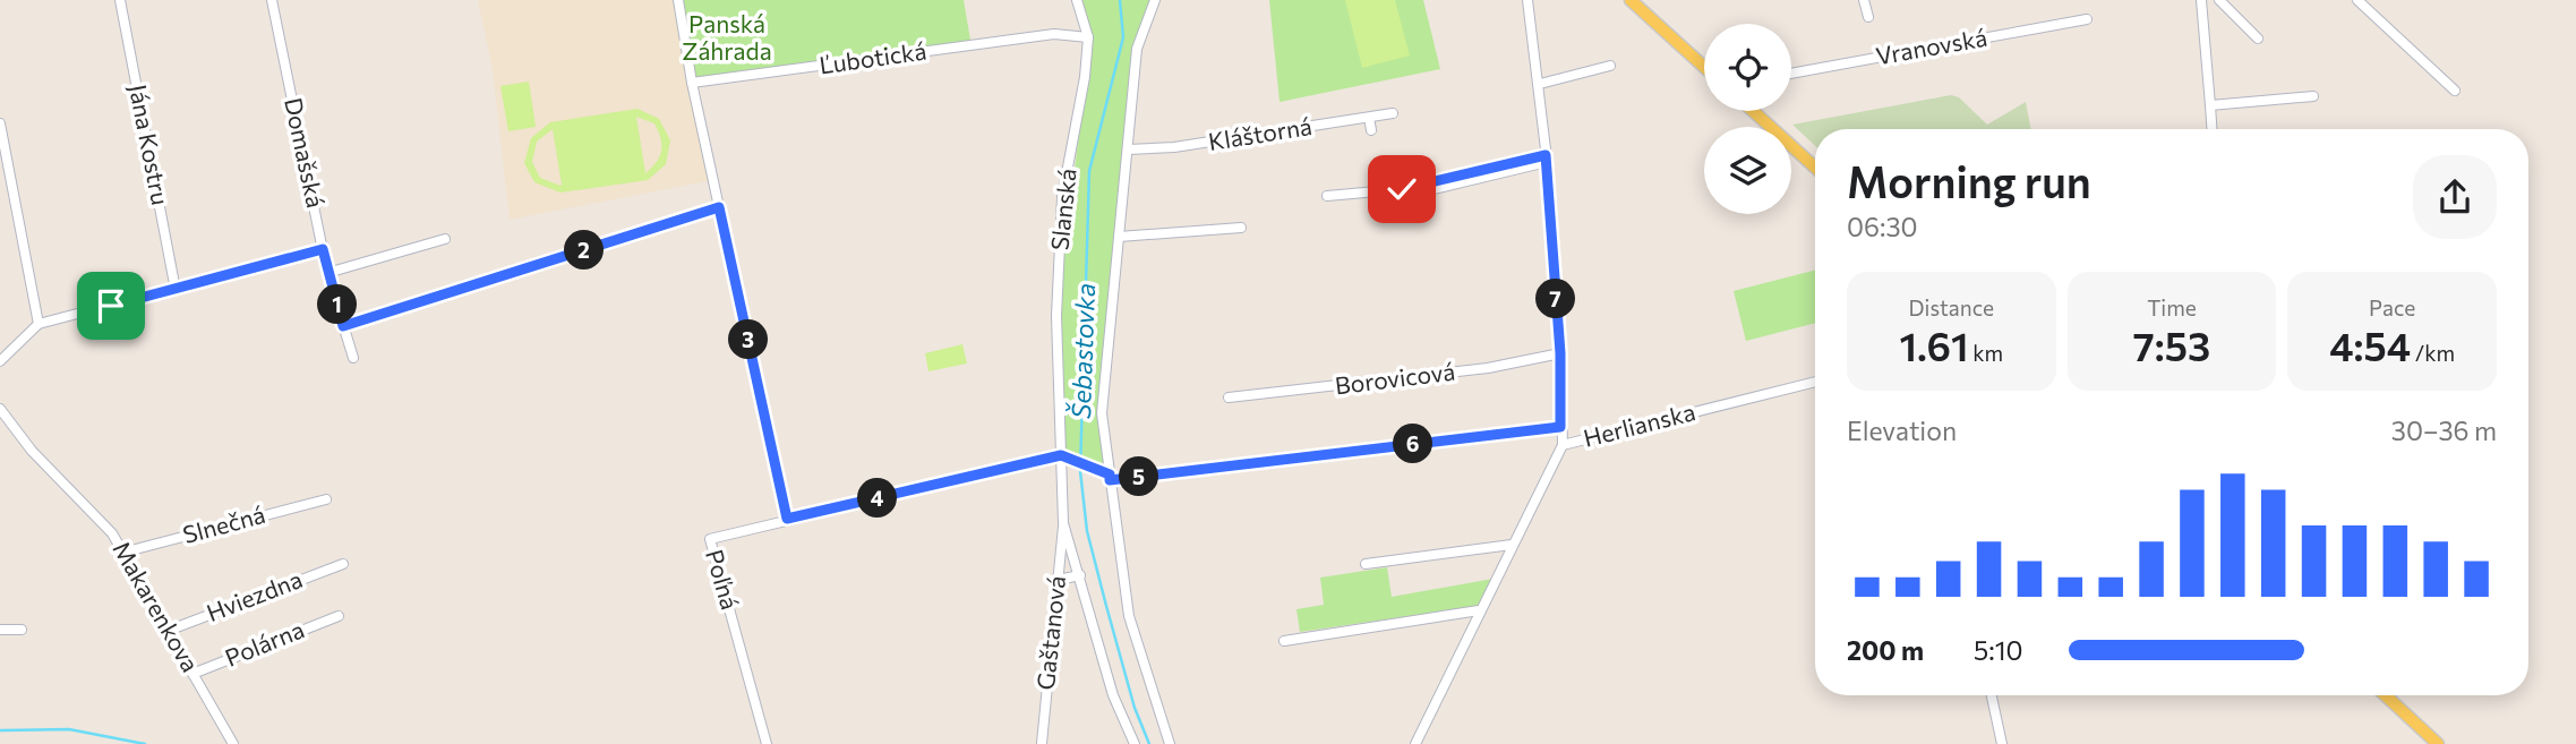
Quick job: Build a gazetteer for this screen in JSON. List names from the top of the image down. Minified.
{"streets":{"street":["Vranovská","Ľubotická","Kláštorná","Jána Kostru","Domašská","Slanská","Borovicová","Herlianska","Slnečná","Poľná","Hviezdna","Makarenkova","Gaštanová","Polárna"]},"crossings":[["Ľubotická","Slanská"],["Slanská","Poľná"],["Slanská","Gaštanová"],["Slnečná","Makarenkova"],["Hviezdna","Makarenkova"],["Makarenkova","Polárna"]],"water":["Šebastovka"],"parks":["Panská Záhrada"],"page":{"heading":["Morning run","06:30"],"pins":["2","7","1","3","6","5","4"],"stats":[["Distance","1.61 km"],["Time","7:53"],["Pace","4:54 /km"]],"chart":["Elevation","30–36 m"],"list":[{"name":"200 m","note":"5:10"}]}}
